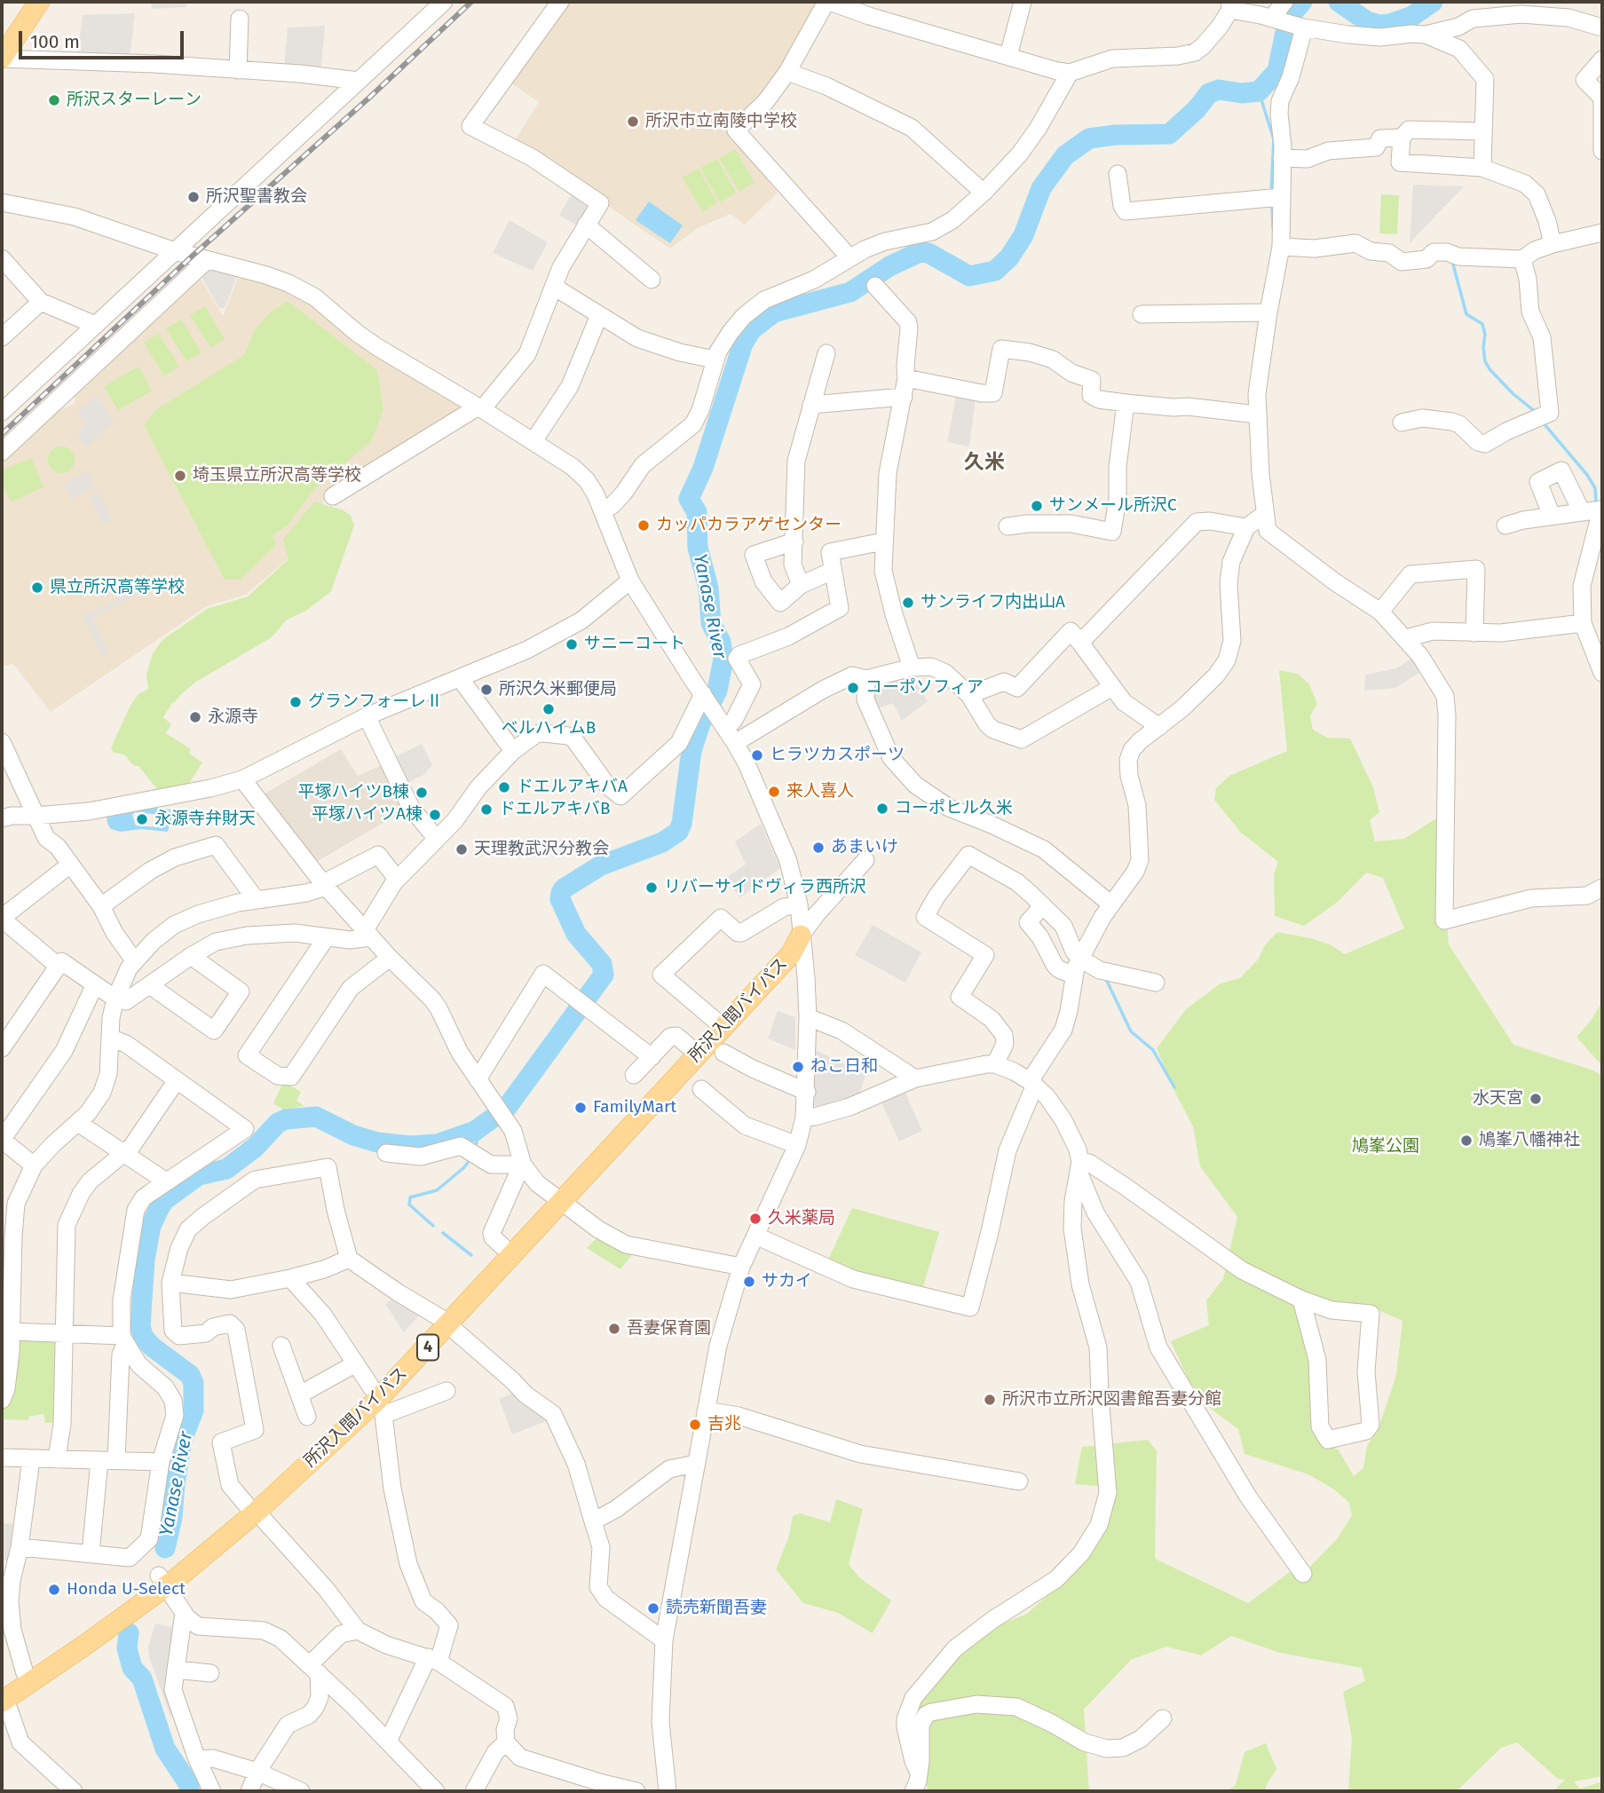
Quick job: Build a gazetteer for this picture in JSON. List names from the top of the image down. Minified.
{"streets":{"main road":["所沢入間バイパス","4"]},"districts":["久米"],"water":["Yanase River"],"parks":["鳩峯公園"],"places":["所沢スターレーン","所沢市立南陵中学校","所沢聖書教会","埼玉県立所沢高等学校","サンメール所沢C","カッパカラアゲセンター","県立所沢高等学校","サンライフ内出山A","サニーコート","コーポソフィア","所沢久米郵便局","グランフォーレⅡ","ベルハイムB","永源寺","ヒラツカスポーツ","ドエルアキバA","来人喜人","平塚ハイツB棟","コーポヒル久米","ドエルアキバB","平塚ハイツA棟","永源寺弁財天","あまいけ","天理教武沢分教会","リバーサイドヴィラ西所沢","ねこ日和","水天宮","FamilyMart","鳩峯八幡神社","久米薬局","サカイ","吾妻保育園","所沢市立所沢図書館吾妻分館","吉兆","Honda U-Select","読売新聞吾妻"],"scale_bar":"100 m"}
